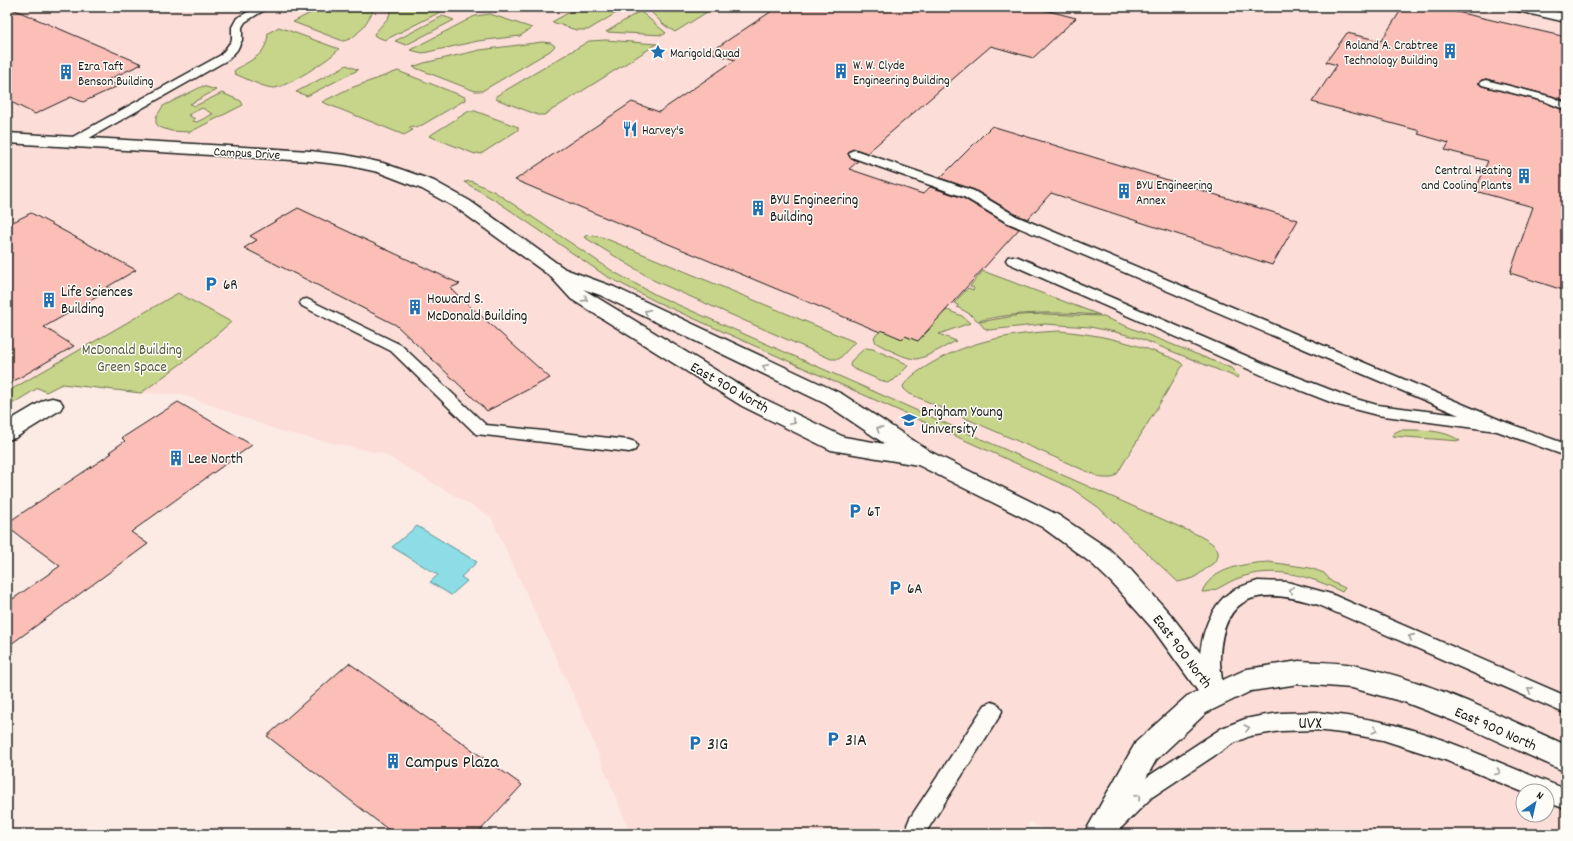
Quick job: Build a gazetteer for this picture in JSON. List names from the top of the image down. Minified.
{"streets":{"street":["Campus Drive","East 900 North"],"lane":["UVX"]},"crossings":[["Campus Drive","East 900 North"]],"one_way":["UVX"],"parks":["McDonald Building Green Space"],"places":{"building":["Roland A. Crabtree Technology Building","W. W. Clyde Engineering Building","Ezra Taft Benson Building","Central Heating and Cooling Plants","BYU Engineering Annex","BYU Engineering Building","Life Sciences Building","Howard S. McDonald Building","Lee North","Campus Plaza"],"place":["Marigold Quad"],"restaurant":["Harvey's"],"parking":["6R","6T","6A","31A","31G"],"school or university":["Brigham Young University"]},"north":"top right"}
